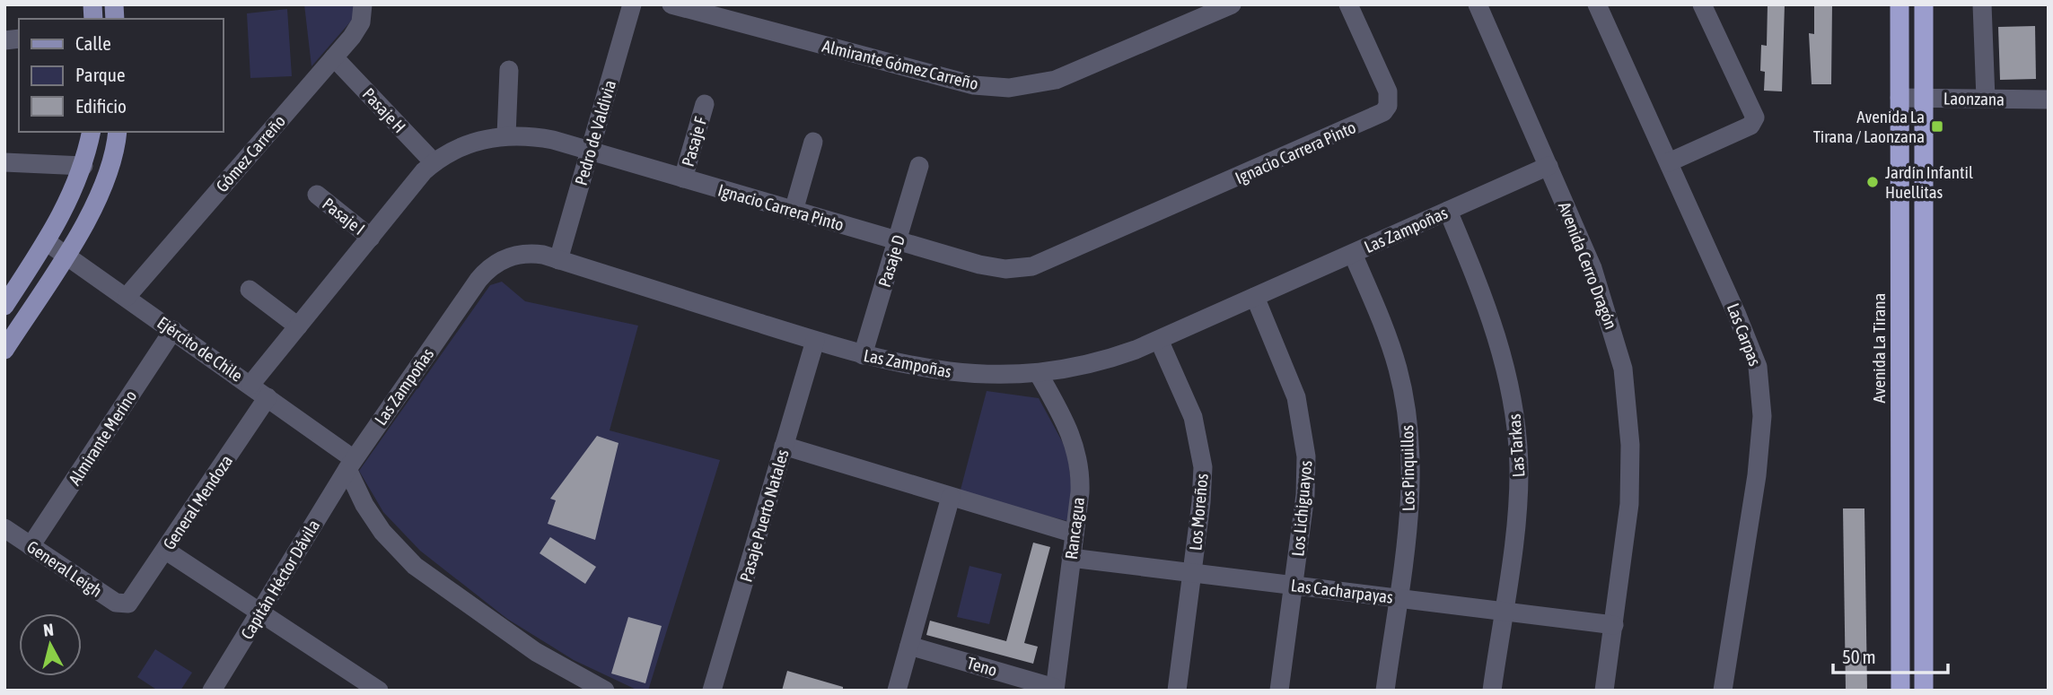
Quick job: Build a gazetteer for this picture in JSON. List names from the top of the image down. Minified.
{"streets":{"highway":["Avenida La Tirana"],"street":["Almirante Gómez Carreño","Laonzana","Pasaje H","Pedro de Valdivia","Pasaje F","Ignacio Carrera Pinto","Gómez Carreño","Pasaje I","Las Zampoñas","Pasaje D","Avenida Cerro Dragón","Las Carpas","Ejército de Chile","Almirante Merino","Las Tarkas","Los Pinquillos","General Mendoza","Los Lichiguayos","Los Moreños","Pasaje Puerto Natales","Rancagua","General Leigh","Capitán Héctor Dávila","Las Cacharpayas","Teno"]},"crossings":[["Laonzana","Avenida La Tirana"],["Pasaje H","Ignacio Carrera Pinto"],["Pasaje H","Gómez Carreño"],["Pedro de Valdivia","Ignacio Carrera Pinto"],["Pedro de Valdivia","Las Zampoñas"],["Pasaje F","Ignacio Carrera Pinto"],["Ignacio Carrera Pinto","Pasaje I"],["Ignacio Carrera Pinto","Pasaje D"],["Ignacio Carrera Pinto","Ejército de Chile"],["Gómez Carreño","Ejército de Chile"],["Las Zampoñas","Pasaje D"],["Las Zampoñas","Avenida Cerro Dragón"],["Las Zampoñas","Ejército de Chile"],["Las Zampoñas","Las Tarkas"],["Las Zampoñas","Los Pinquillos"],["Las Zampoñas","Los Lichiguayos"],["Las Zampoñas","Los Moreños"],["Las Zampoñas","Pasaje Puerto Natales"],["Las Zampoñas","Rancagua"],["Las Zampoñas","Capitán Héctor Dávila"],["Avenida Cerro Dragón","Las Cacharpayas"],["Ejército de Chile","Almirante Merino"],["Ejército de Chile","General Mendoza"],["Ejército de Chile","Capitán Héctor Dávila"],["Almirante Merino","General Leigh"],["Las Tarkas","Las Cacharpayas"],["Los Pinquillos","Las Cacharpayas"],["General Mendoza","General Leigh"],["Los Lichiguayos","Las Cacharpayas"],["Los Moreños","Las Cacharpayas"],["Rancagua","Las Cacharpayas"],["Rancagua","Teno"]],"places":{"transit":["Avenida La Tirana / Laonzana"],"other":["Jardín Infantil Huellitas"]},"legend":["Calle","Parque","Edificio"],"scale_bar":"50 m","north":"top"}
